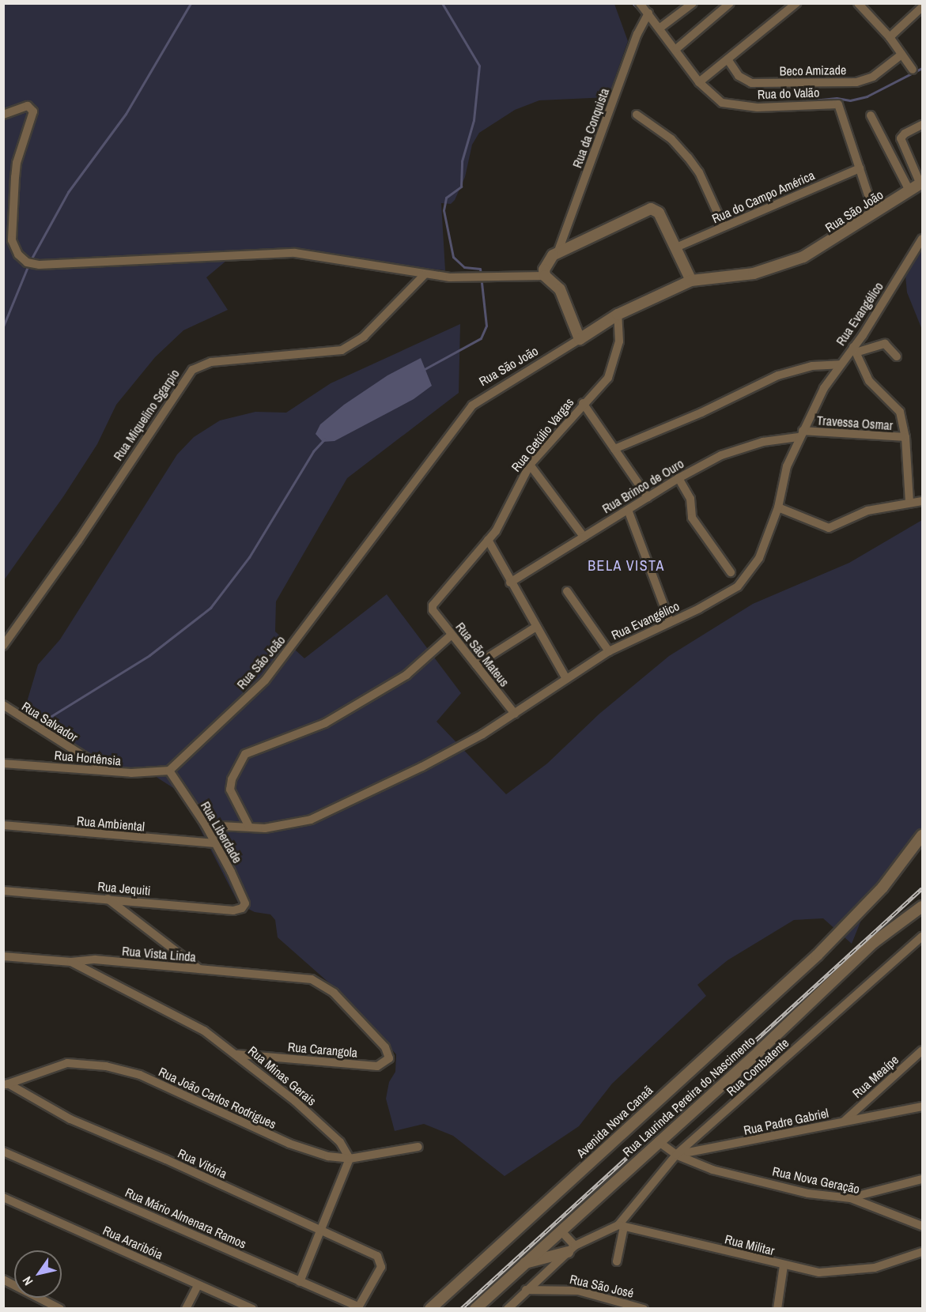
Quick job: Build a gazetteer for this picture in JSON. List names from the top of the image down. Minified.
{"streets":{"street":["Beco Amizade","Rua do Valão","Rua da Conquista","Rua do Campo América","Rua São João","Rua Evangélico","Rua Miquelino Sgarpio","Travessa Osmar","Rua Getúlio Vargas","Rua Brinco de Ouro","Rua São Mateus","Rua Salvador","Rua Hortênsia","Rua Ambiental","Rua Liberdade","Rua Jequiti","Rua Vista Linda","Rua Carangola","Rua Combatente","Rua Minas Gerais","Rua Meaípe","Rua Laurinda Pereira do Nascimento","Rua João Carlos Rodrigues","Avenida Nova Canaã","Rua Padre Gabriel","Rua Vitória","Rua Nova Geração","Rua Mário Almenara Ramos","Rua Araribóia","Rua Militar","Rua São José"]},"crossings":[["Rua do Valão","Rua da Conquista"],["Rua do Valão","Rua do Campo América"],["Rua do Valão","Rua São João"],["Rua São João","Rua Getúlio Vargas"],["Rua São João","Rua Hortênsia"],["Rua São João","Rua Liberdade"],["Rua Evangélico","Travessa Osmar"],["Rua Evangélico","Rua Brinco de Ouro"],["Rua Evangélico","Rua São Mateus"],["Rua Evangélico","Rua Liberdade"],["Travessa Osmar","Rua Brinco de Ouro"],["Rua Getúlio Vargas","Rua São Mateus"],["Rua Salvador","Rua Hortênsia"],["Rua Hortênsia","Rua Liberdade"],["Rua Ambiental","Rua Liberdade"],["Rua Liberdade","Rua Jequiti"],["Rua Vista Linda","Rua Carangola"],["Rua Vista Linda","Rua Minas Gerais"],["Rua Carangola","Rua Minas Gerais"],["Rua Combatente","Rua Padre Gabriel"],["Rua Combatente","Rua Nova Geração"],["Rua Combatente","Rua Militar"],["Rua Minas Gerais","Rua João Carlos Rodrigues"],["Rua Meaípe","Rua Padre Gabriel"],["Rua João Carlos Rodrigues","Rua Vitória"],["Rua Padre Gabriel","Rua Nova Geração"],["Rua Vitória","Rua Mário Almenara Ramos"]],"districts":["BELA VISTA"],"north":"bottom left"}
